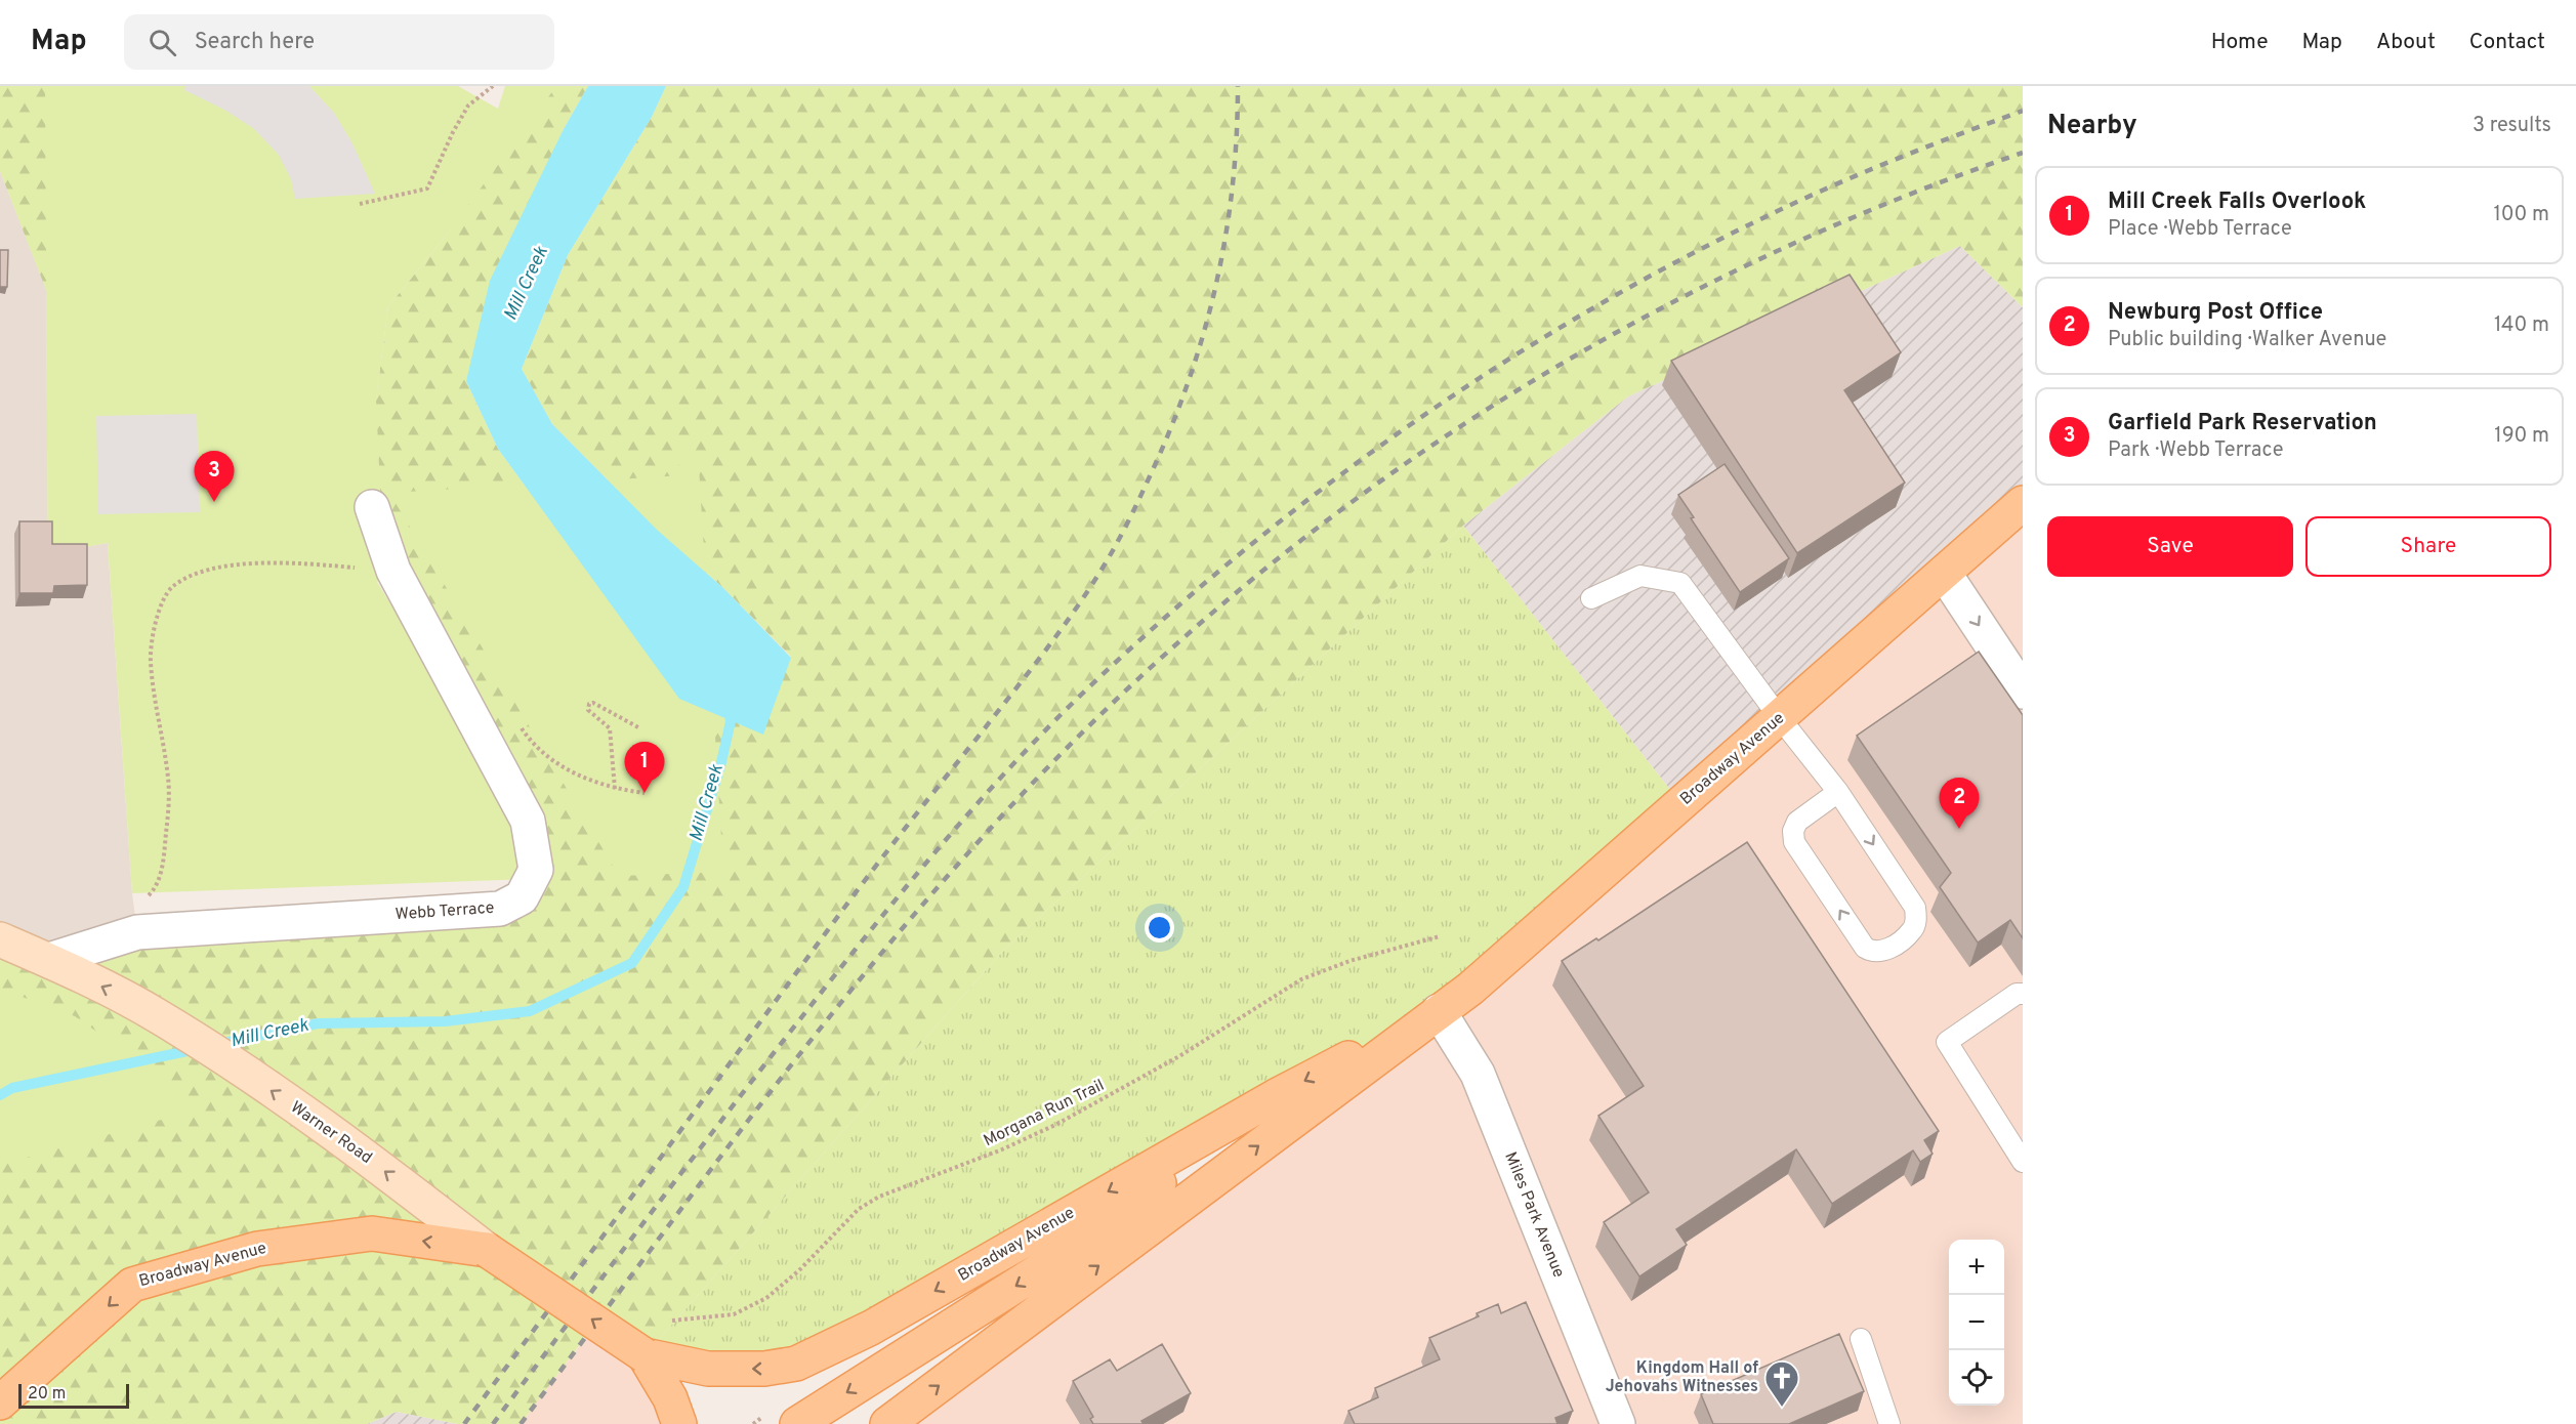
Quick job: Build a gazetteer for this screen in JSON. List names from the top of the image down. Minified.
{"streets":{"main road":["Broadway Avenue","Warner Road"],"street":["Webb Terrace","Miles Park Avenue"],"path":["Morgana Run Trail"]},"crossings":[["Broadway Avenue","Warner Road"],["Broadway Avenue","Miles Park Avenue"],["Webb Terrace","Warner Road"]],"one_way":["Warner Road"],"water":["Mill Creek"],"places":{"church":["Kingdom Hall of Jehovahs Witnesses"]},"scale_bar":"20 m","page":{"header":"Map","search":"Search here","nav":["Home","Map","About","Contact"],"heading":["Nearby","3 results"],"list":[{"mark":"1","name":"Mill Creek Falls Overlook","note":"Place · Webb Terrace","value":"100 m"},{"mark":"2","name":"Newburg Post Office","note":"Public building · Walker Avenue","value":"140 m"},{"mark":"3","name":"Garfield Park Reservation","note":"Park · Webb Terrace","value":"190 m"}],"pins":["3","1","2"],"buttons":["Save","Share"],"map_buttons":["+","−"],"scale":"20 m"}}
